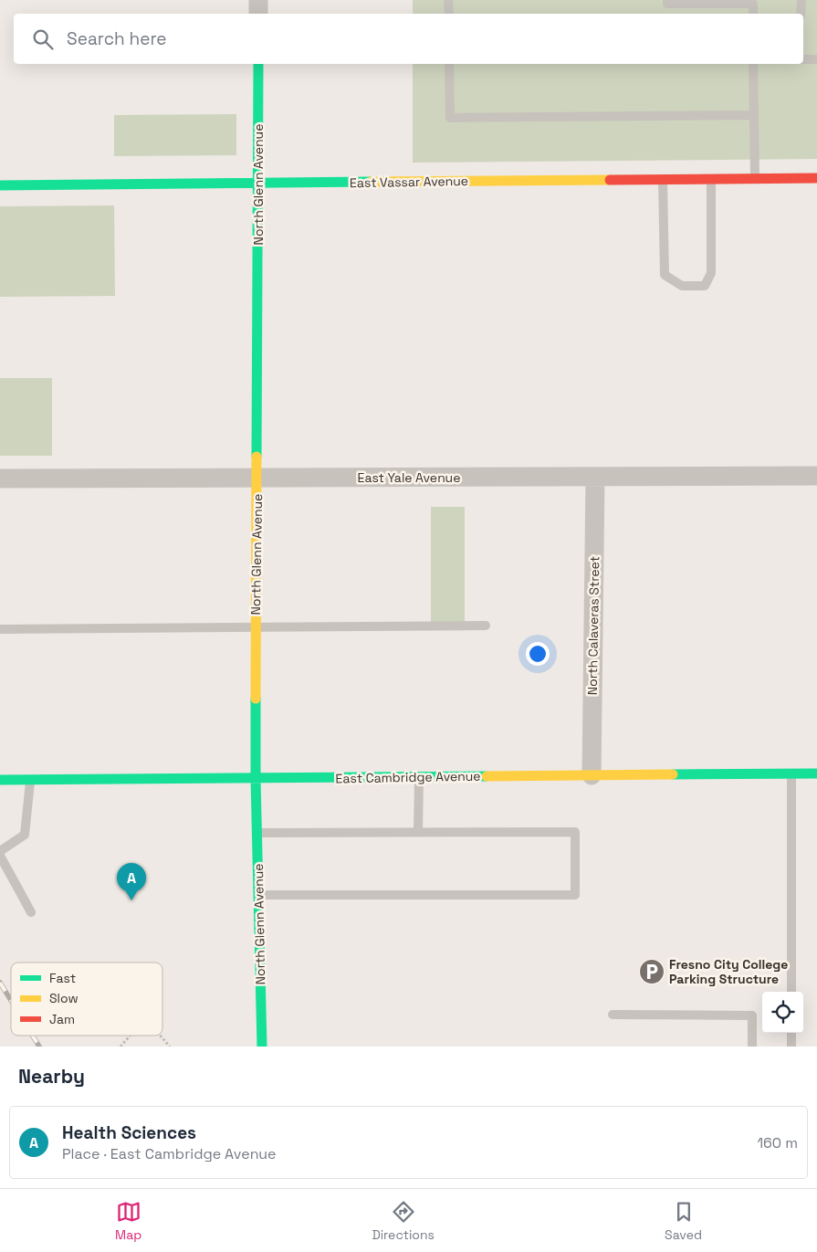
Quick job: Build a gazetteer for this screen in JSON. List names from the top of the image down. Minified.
{"streets":{"street":["East Vassar Avenue","North Glenn Avenue","East Yale Avenue","North Calaveras Street","East Cambridge Avenue"]},"crossings":[["East Vassar Avenue","North Glenn Avenue"],["North Glenn Avenue","East Yale Avenue"],["North Glenn Avenue","East Cambridge Avenue"],["East Yale Avenue","North Calaveras Street"],["North Calaveras Street","East Cambridge Avenue"]],"places":{"parking":["Fresno City College Parking Structure"]},"legend":["Fast","Slow","Jam"],"page":{"search":"Search here","pins":"A","heading":"Nearby","list":[{"mark":"A","name":"Health Sciences","note":"Place · East Cambridge Avenue","value":"160 m"}],"nav":["Map","Directions","Saved"]}}
